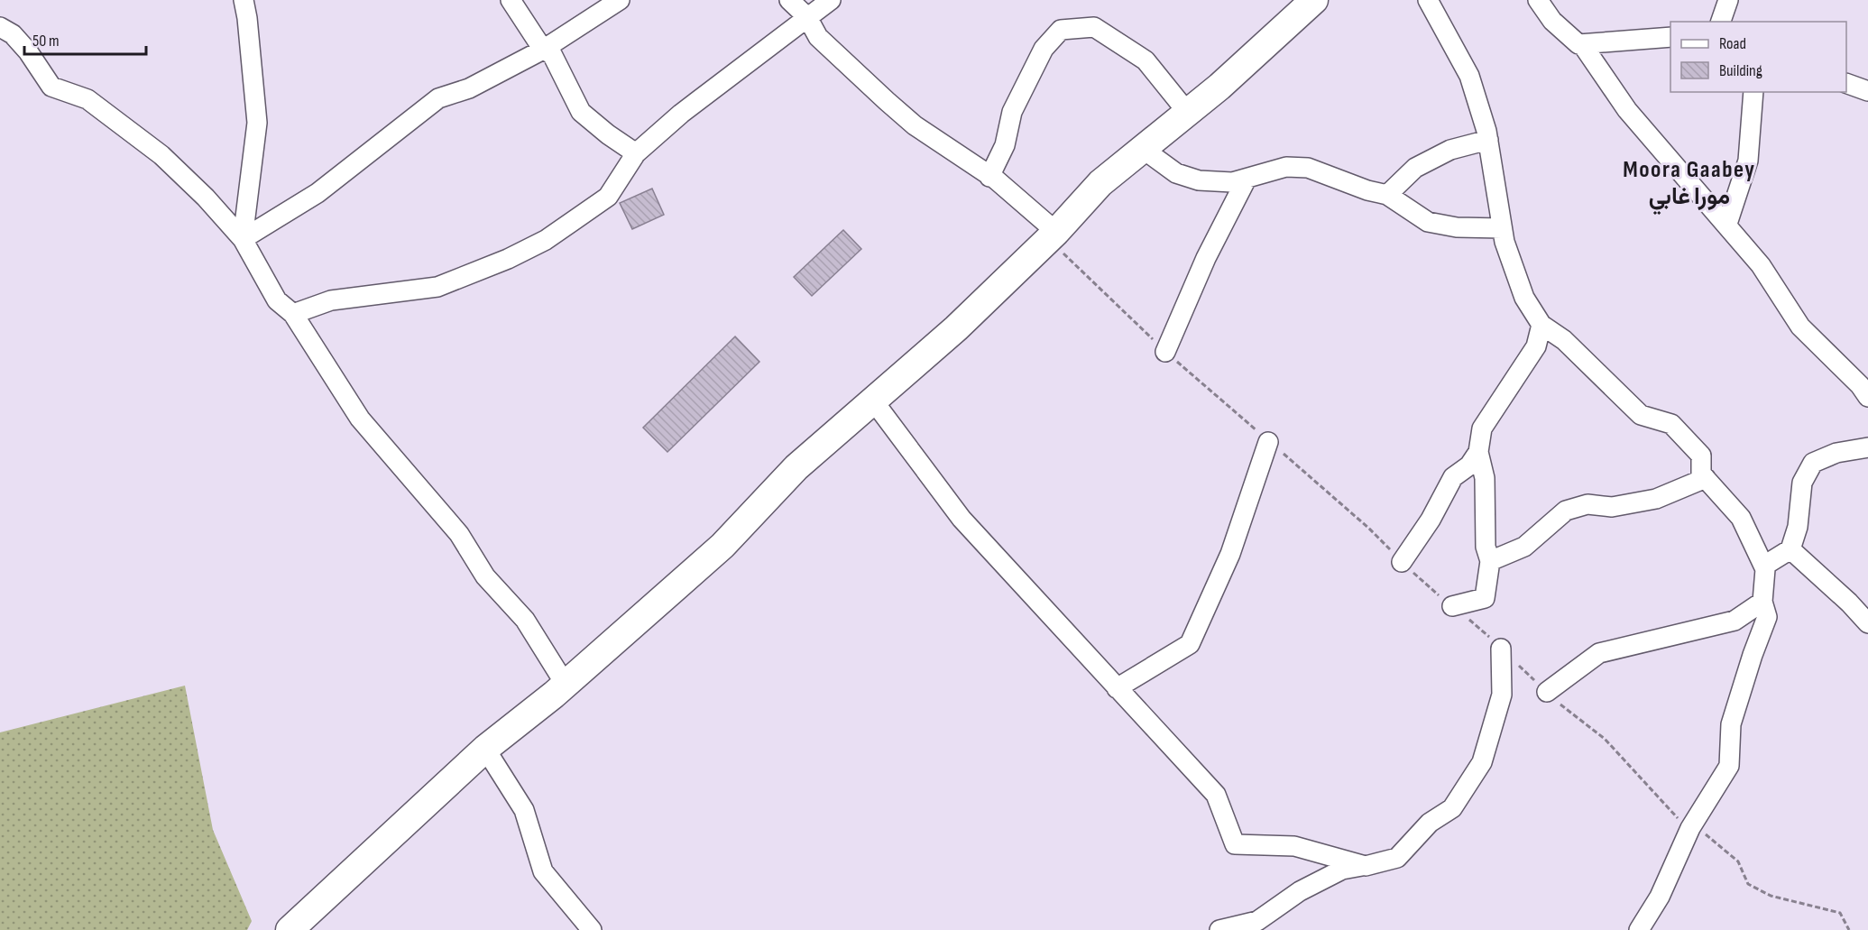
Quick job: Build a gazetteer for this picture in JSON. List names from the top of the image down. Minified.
{"districts":["Moora Gaabey مورا غابي"],"legend":["Road","Building"],"scale_bar":"50 m"}
